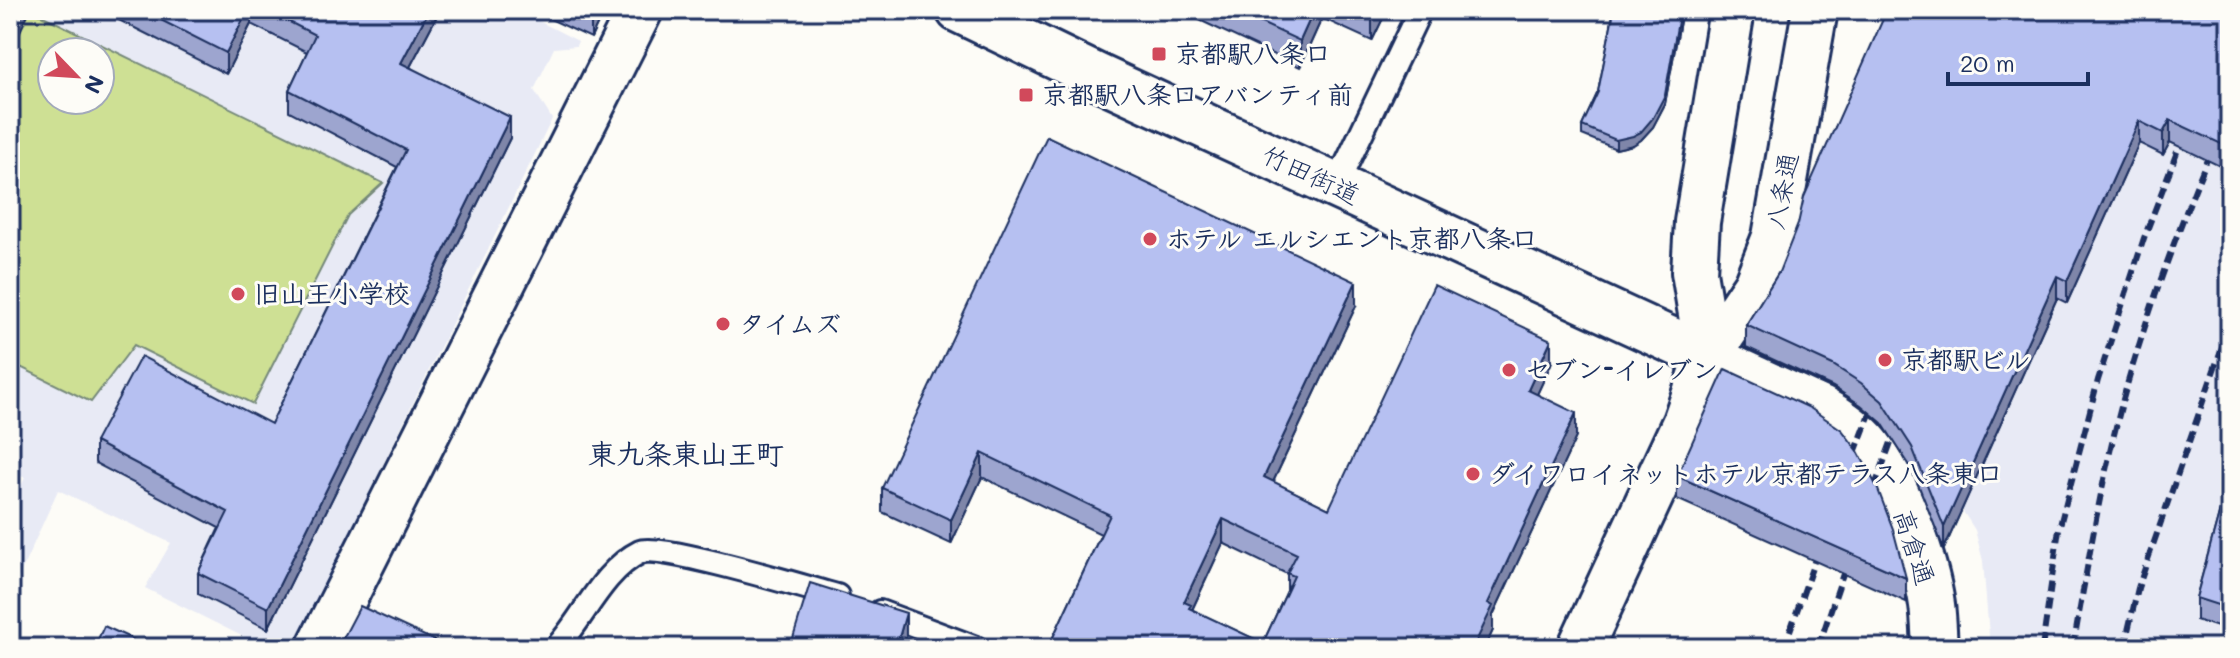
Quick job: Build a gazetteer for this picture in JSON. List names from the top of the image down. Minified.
{"streets":{"street":["竹田街道","八条通","高倉通"]},"crossings":[["竹田街道","八条通"],["竹田街道","高倉通"],["八条通","高倉通"]],"districts":["東九条東山王町"],"places":{"transit":["京都駅八条口","京都駅八条口アバンティ前"],"other":["ホテル エルシエント京都八条口","旧山王小学校","タイムズ","京都駅ビル","セブン-イレブン","ダイワロイネットホテル京都テラス八条東口"]},"scale_bar":"20 m","north":"bottom right"}
